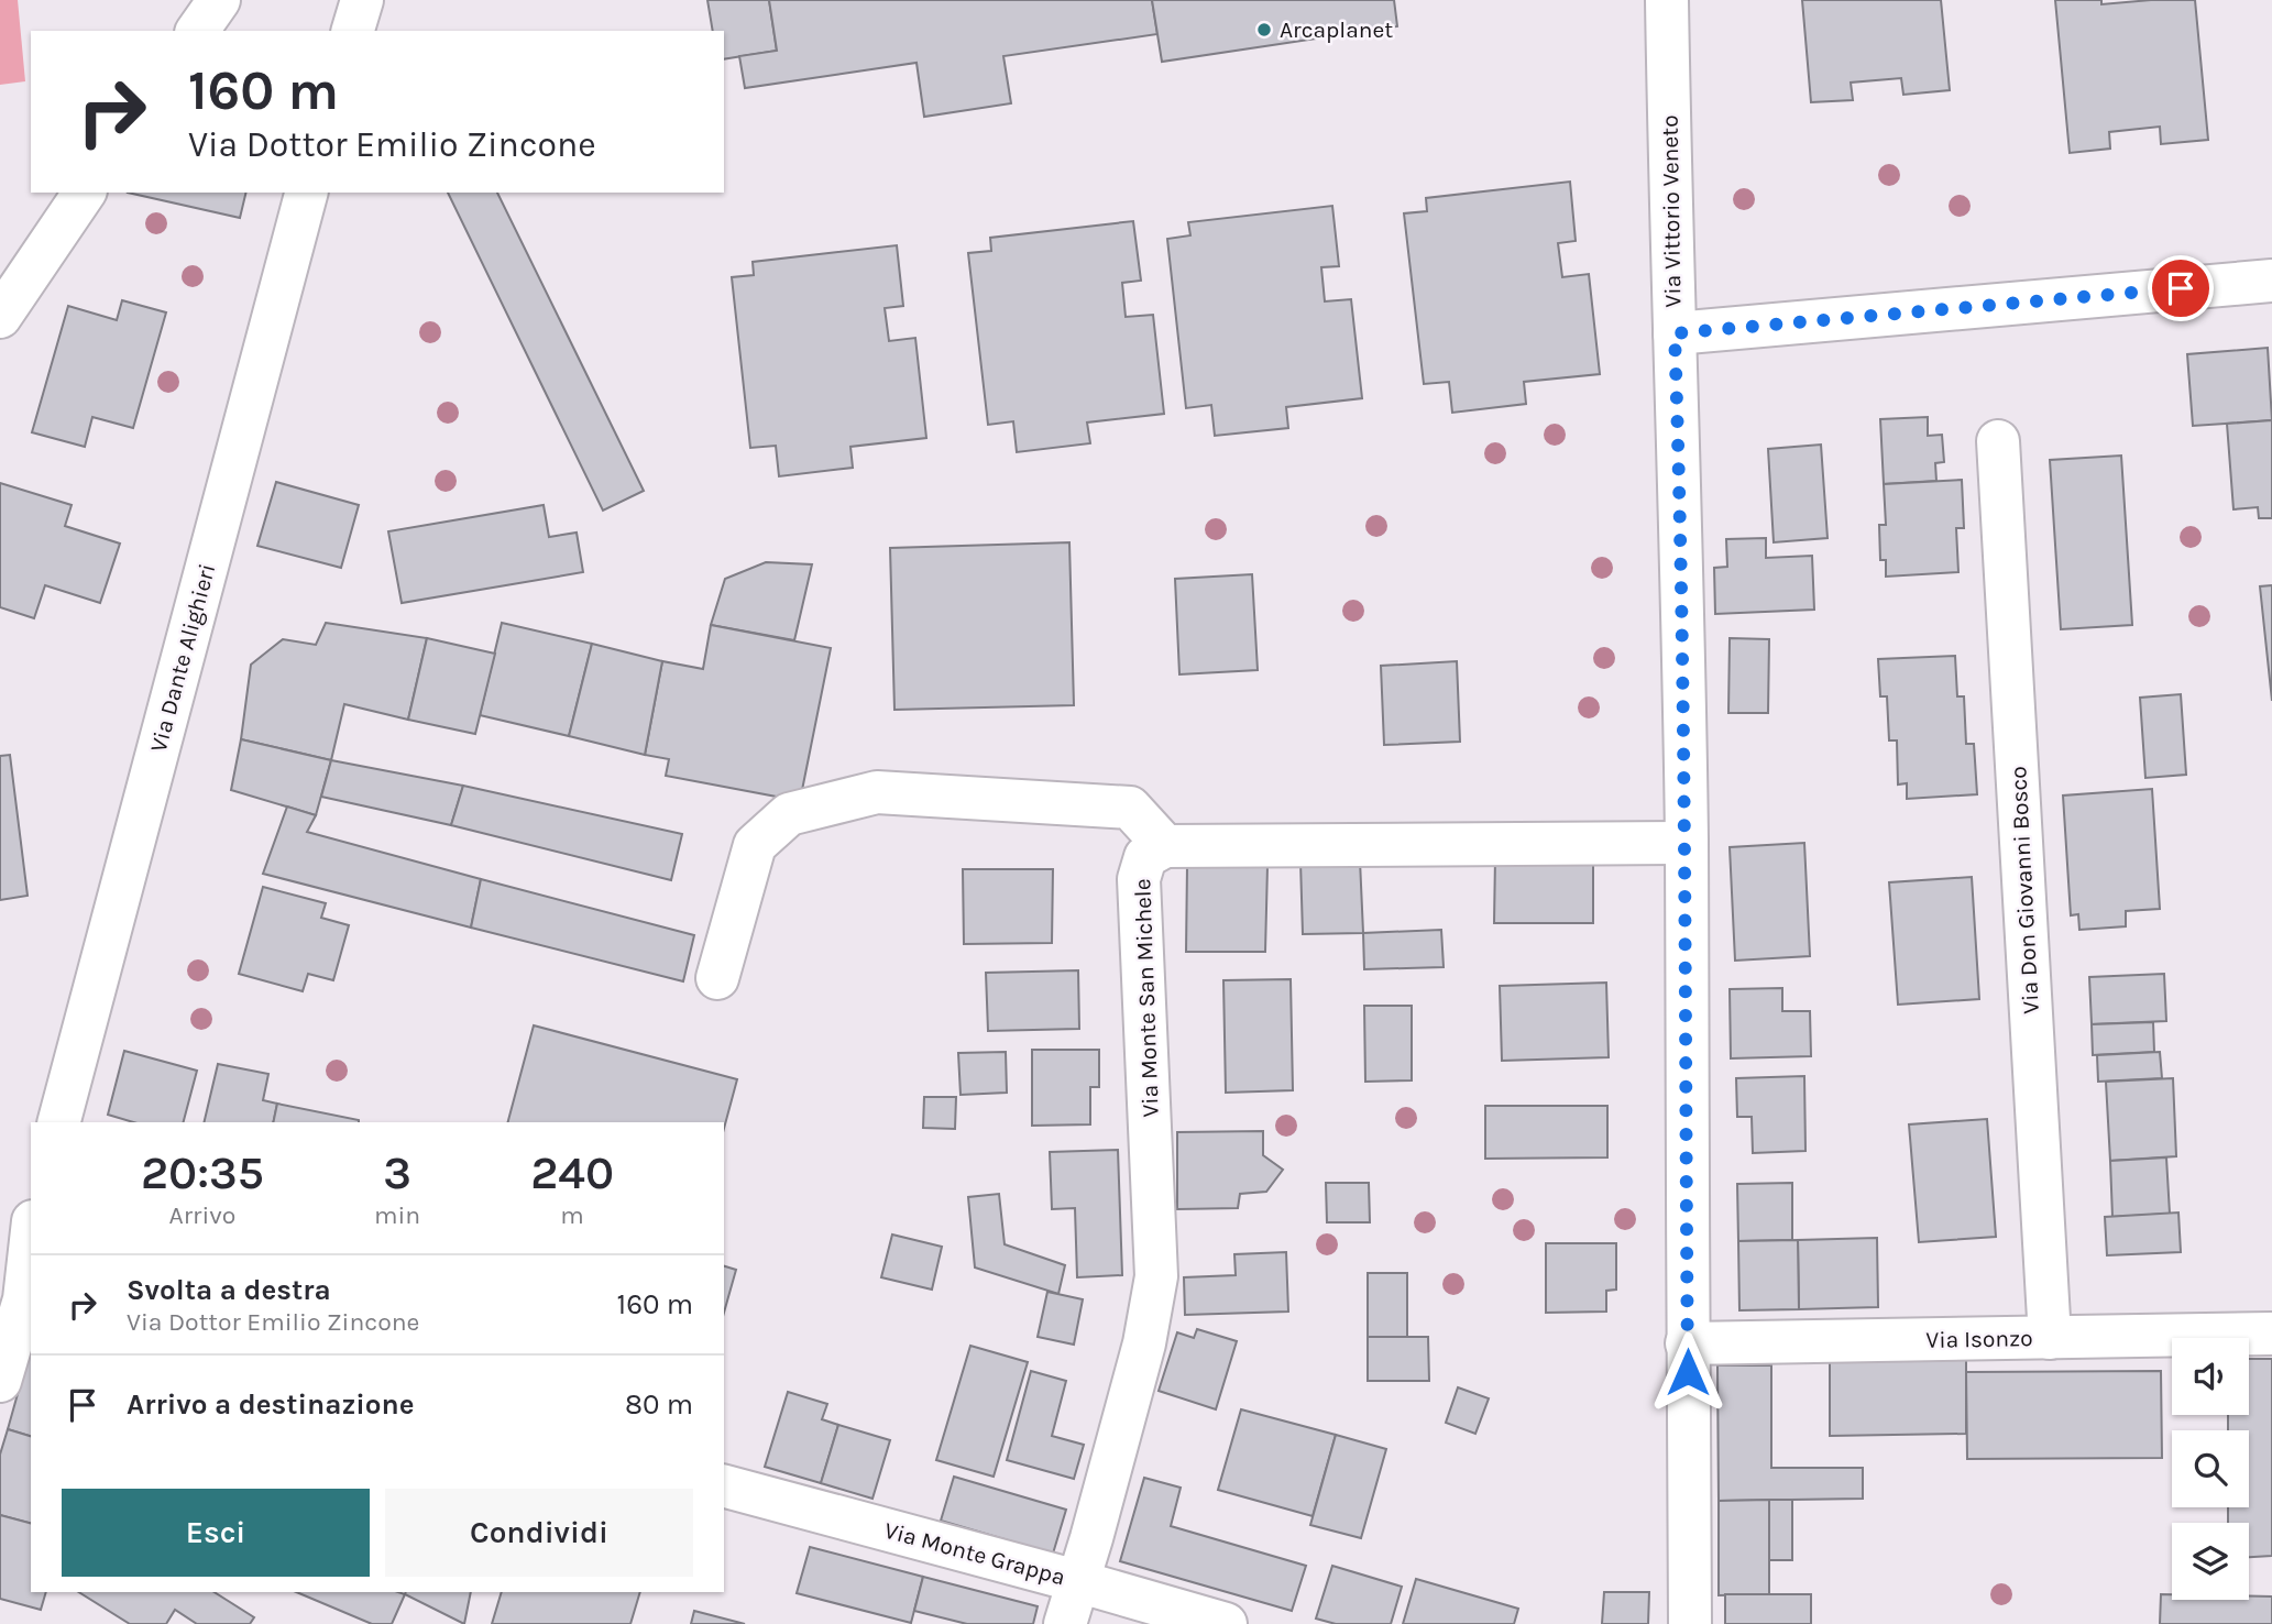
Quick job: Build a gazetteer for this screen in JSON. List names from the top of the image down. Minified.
{"streets":{"street":["Via Vittorio Veneto","Via Dante Alighieri","Via Don Giovanni Bosco","Via Monte San Michele","Via Isonzo","Via Monte Grappa"]},"crossings":[["Via Vittorio Veneto","Via Monte San Michele"],["Via Vittorio Veneto","Via Isonzo"],["Via Don Giovanni Bosco","Via Isonzo"],["Via Monte San Michele","Via Monte Grappa"]],"places":["Arcaplanet"],"page":{"turn":["160 m","Via Dottor Emilio Zincone"],"eta":["20:35","Arrivo","3","min","240","m"],"list":[{"name":"Svolta a destra","note":"Via Dottor Emilio Zincone","value":"160 m"},{"name":"Arrivo a destinazione","value":"80 m"}],"buttons":["Esci","Condividi"]}}
